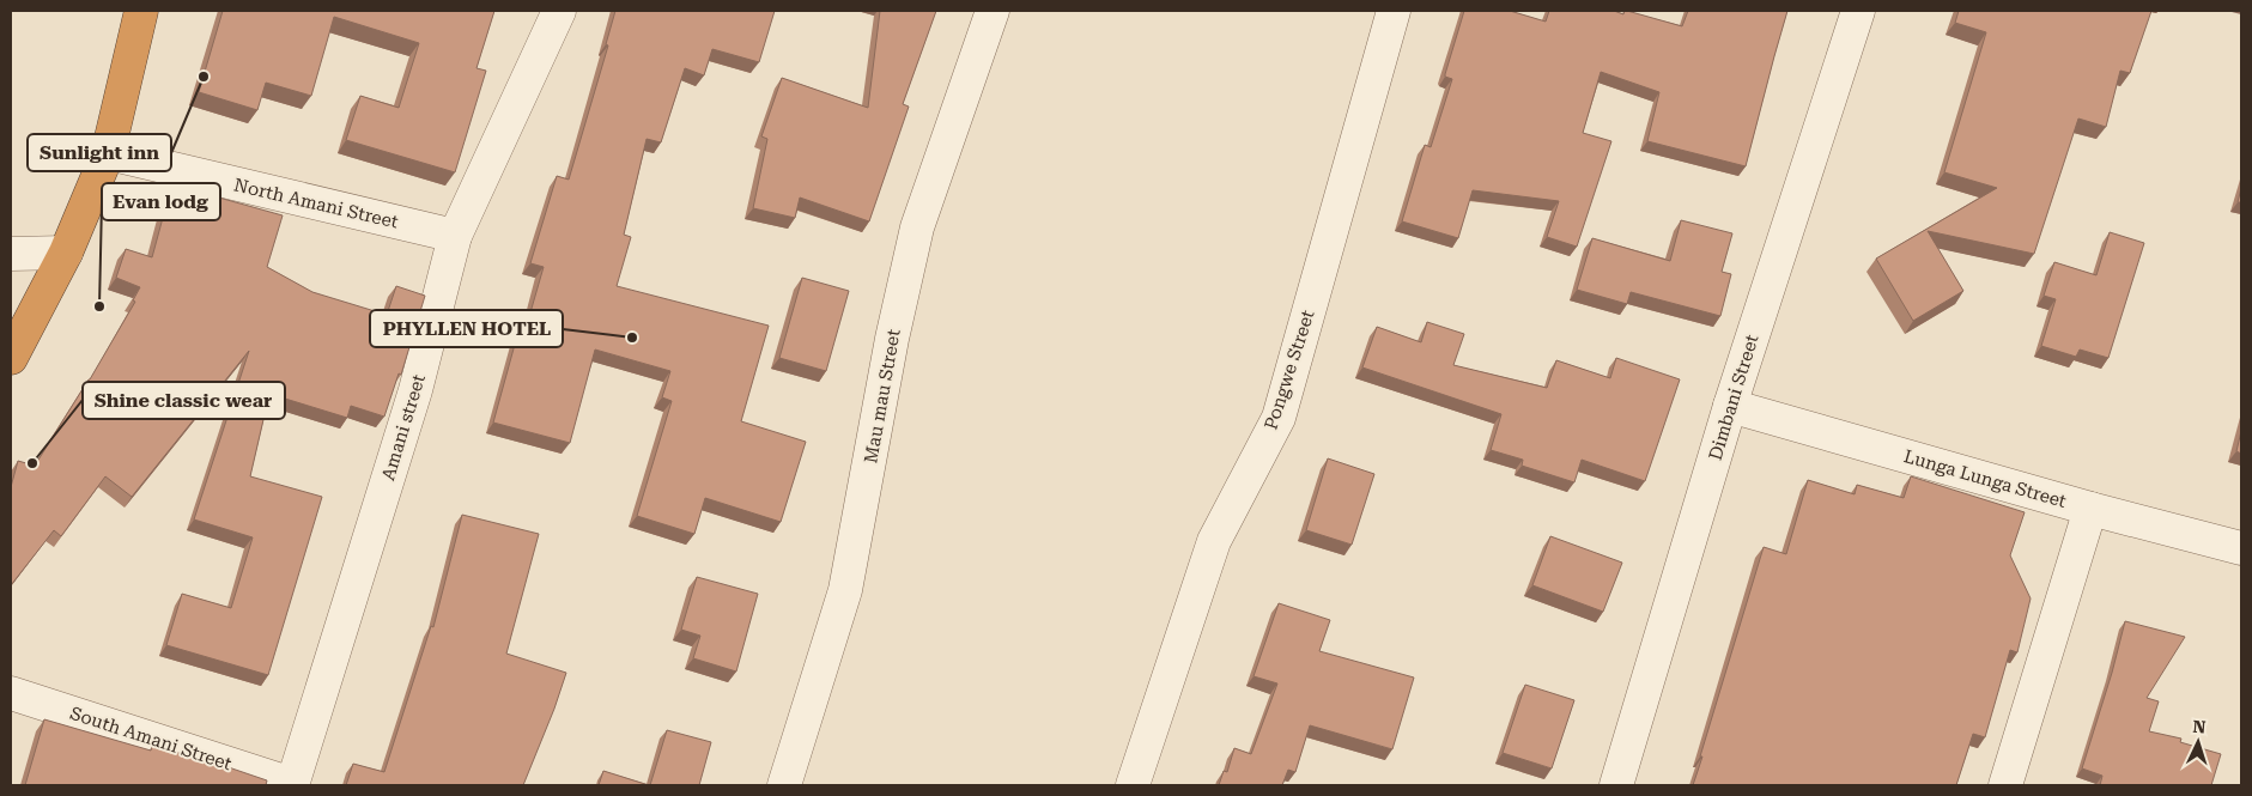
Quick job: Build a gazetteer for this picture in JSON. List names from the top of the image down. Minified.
{"streets":{"street":["North Amani Street","Pongwe Street","Mau mau Street","Dimbani Street","Amani street","Lunga Lunga Street","South Amani Street"]},"crossings":[["North Amani Street","Amani street"],["Dimbani Street","Lunga Lunga Street"],["Amani street","South Amani Street"]],"places":["Sunlight inn","Evan lodg","PHYLLEN HOTEL","Shine classic wear"],"north":"top"}
